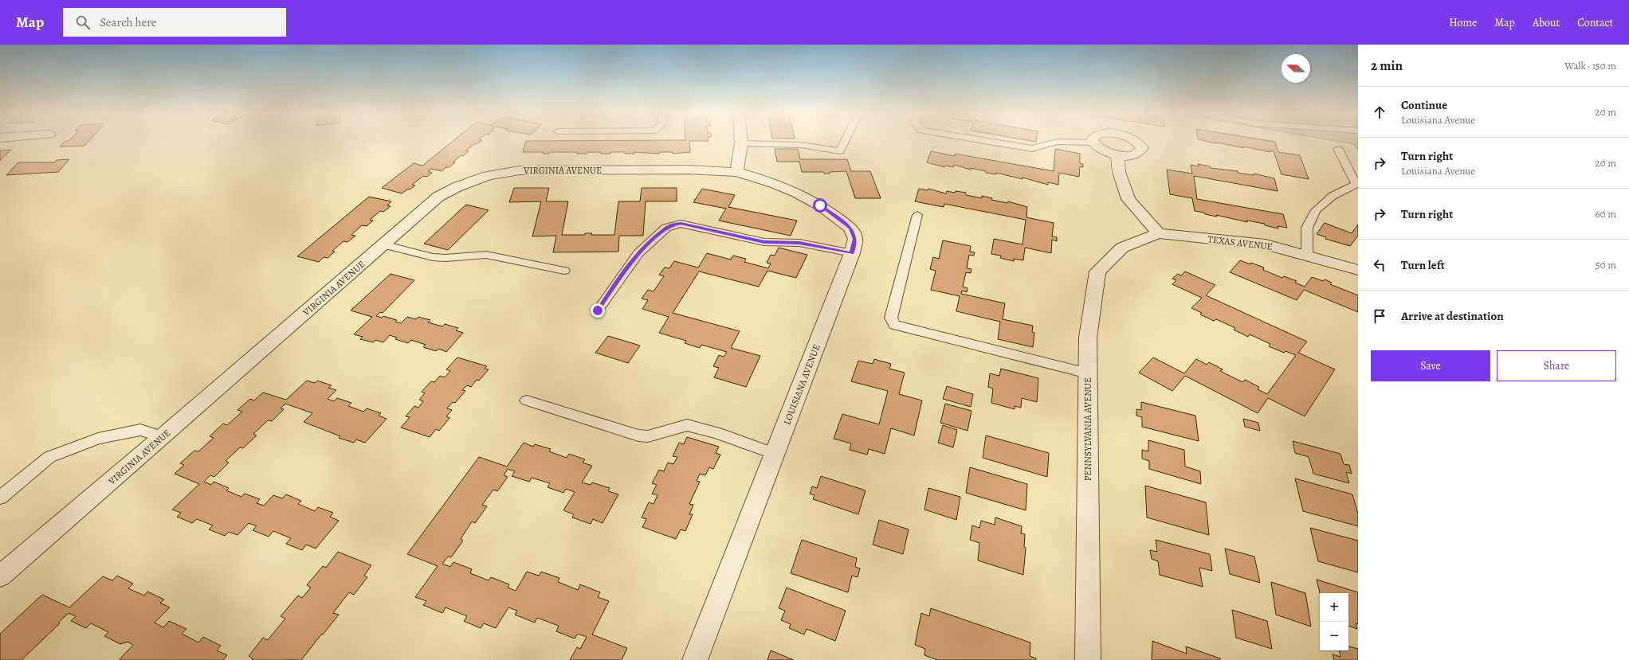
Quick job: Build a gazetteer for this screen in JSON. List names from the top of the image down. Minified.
{"streets":{"street":["VIRGINIA AVENUE","TEXAS AVENUE","LOUISIANA AVENUE","PENNSYLVANIA AVENUE"]},"crossings":[["VIRGINIA AVENUE","LOUISIANA AVENUE"],["TEXAS AVENUE","PENNSYLVANIA AVENUE"]],"north":"left","page":{"header":"Map","search":"Search here","nav":["Home","Map","About","Contact"],"heading":["2 min","Walk · 150 m"],"list":[["Continue","Louisiana Avenue","20 m"],["Turn right","Louisiana Avenue","20 m"],["Turn right","60 m"],["Turn left","50 m"],"Arrive at destination"],"buttons":["Save","Share"],"map_buttons":["+","−"]}}
